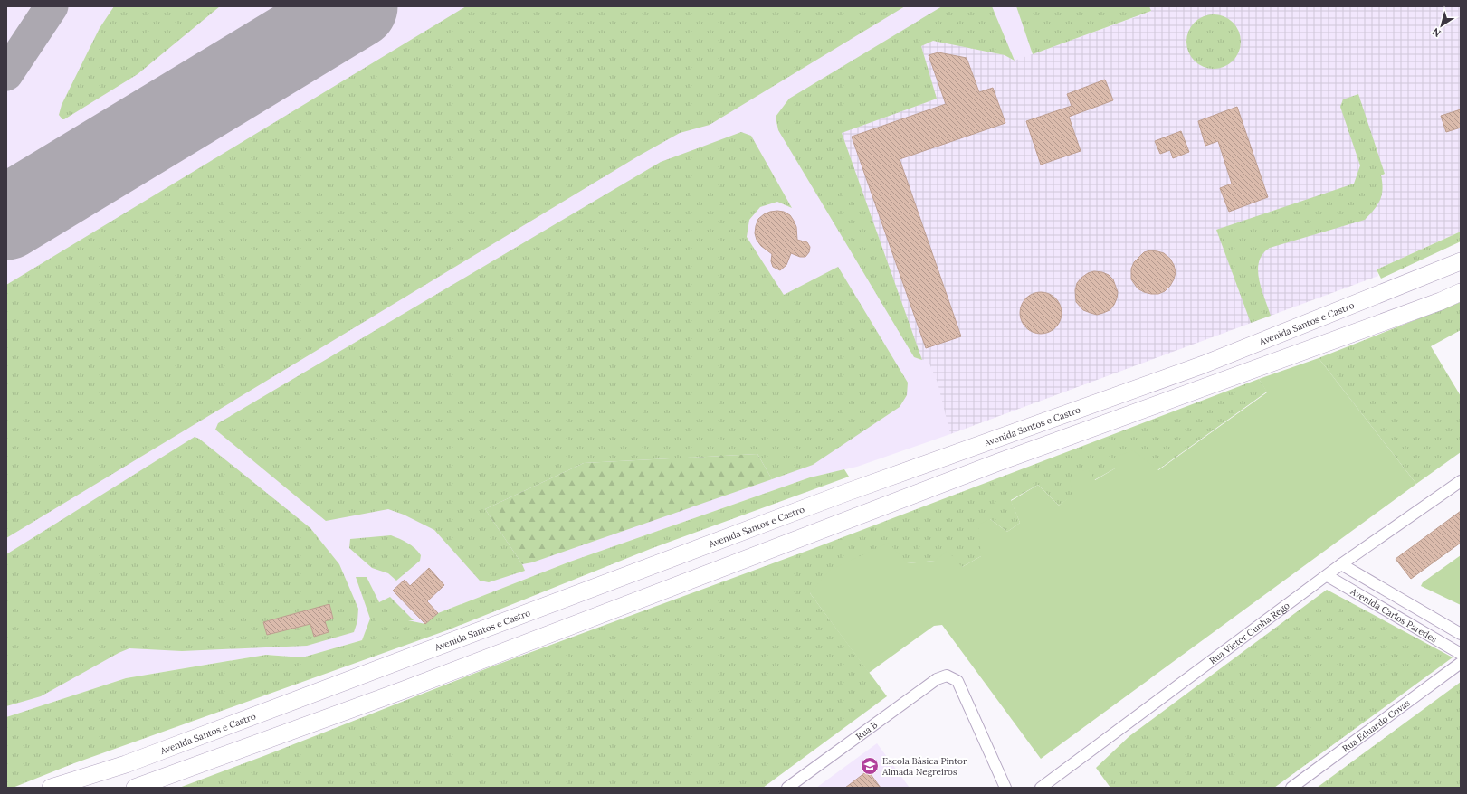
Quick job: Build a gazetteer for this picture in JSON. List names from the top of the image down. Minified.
{"streets":{"main road":["Avenida Santos e Castro"],"street":["Avenida Carlos Paredes","Rua Victor Cunha Rego","Rua Eduardo Covas","Rua B"]},"crossings":[["Avenida Carlos Paredes","Rua Victor Cunha Rego"]],"places":{"school or university":["Escola Básica Pintor Almada Negreiros"]},"north":"bottom left"}
